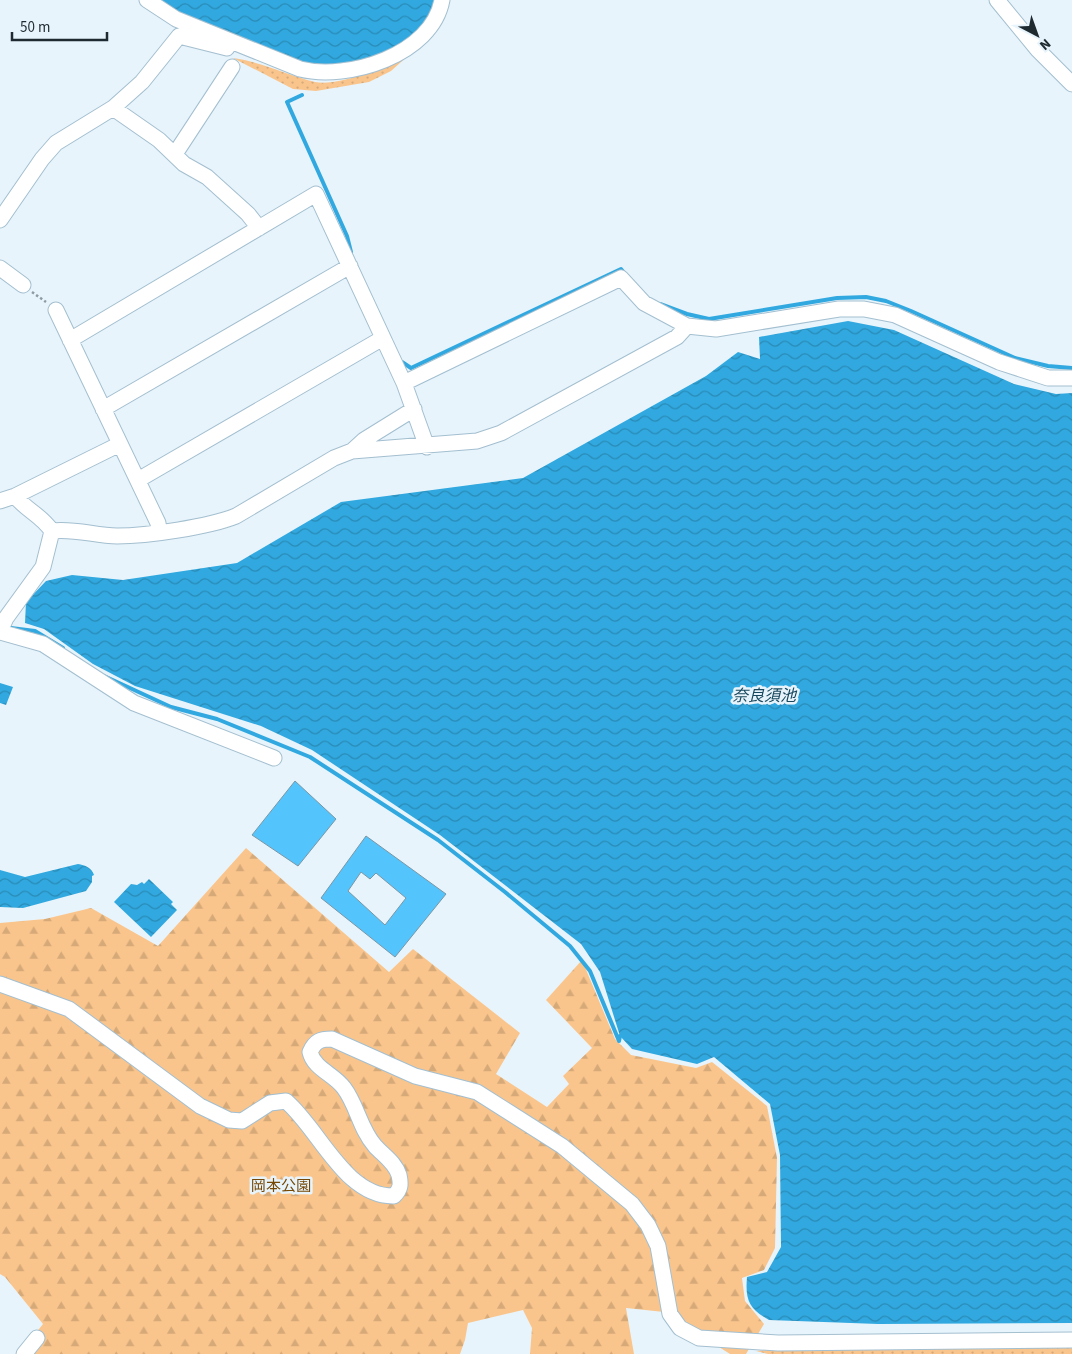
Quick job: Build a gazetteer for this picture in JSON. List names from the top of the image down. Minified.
{"water":["奈良須池"],"parks":["岡本公園"],"scale_bar":"50 m","north":"bottom right"}
